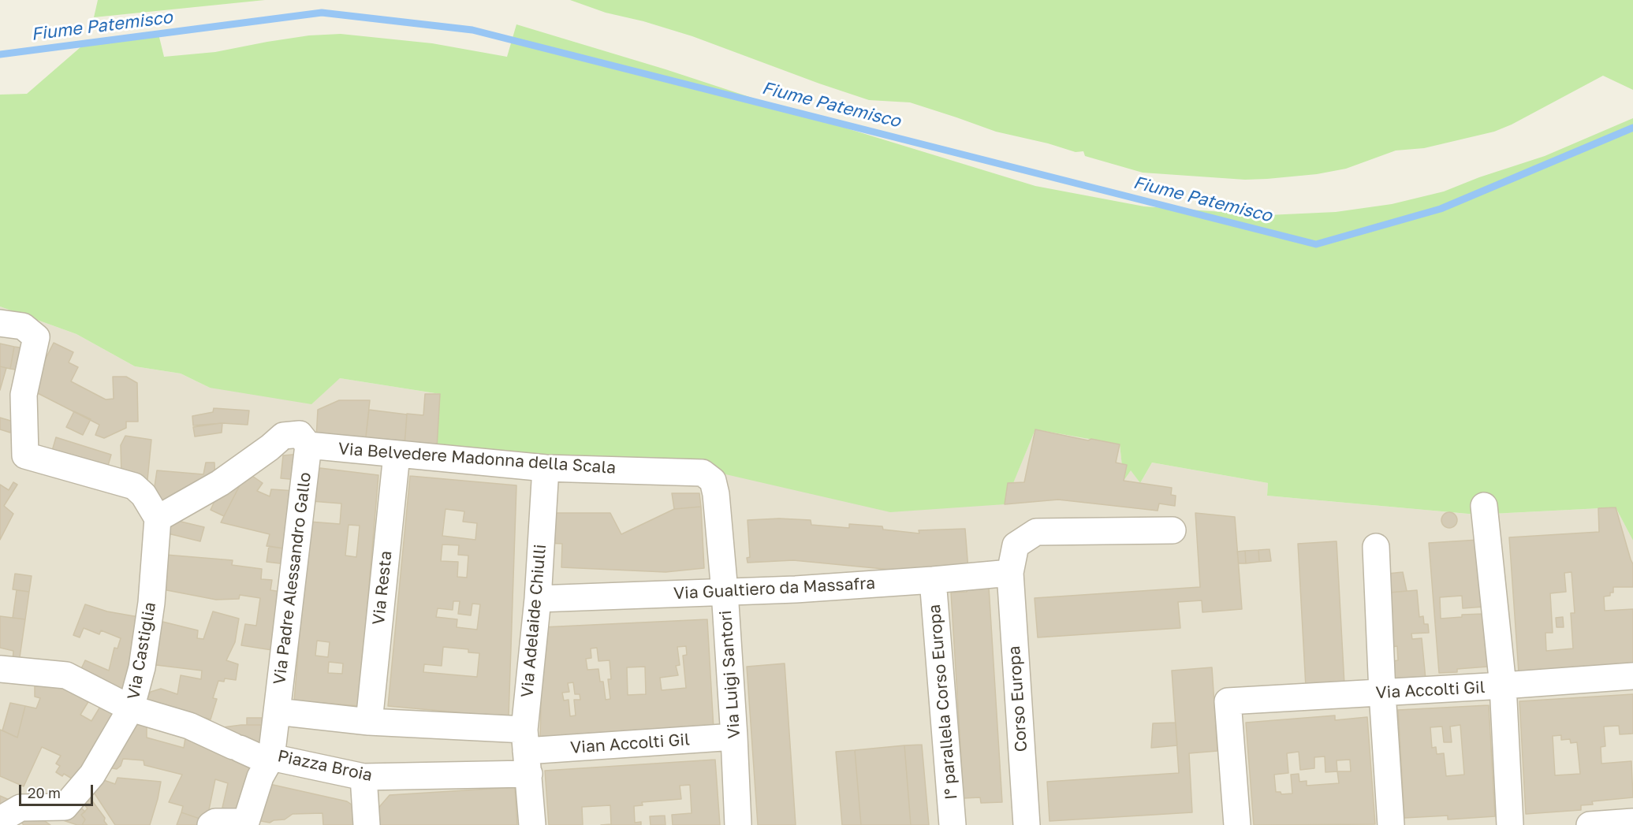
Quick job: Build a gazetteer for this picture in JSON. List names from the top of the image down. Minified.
{"streets":{"street":["Via Belvedere Madonna della Scala","Via Padre Alessandro Gallo","Via Resta","Via Gualtiero da Massafra","Via Adelaide Chiulli","Via Castiglia","Via Luigi Santori","Via Accolti Gil","Corso Europa","I° parallela Corso Europa","Vian Accolti Gil","Piazza Broia"]},"crossings":[["Via Belvedere Madonna della Scala","Via Padre Alessandro Gallo"],["Via Belvedere Madonna della Scala","Via Resta"],["Via Belvedere Madonna della Scala","Via Adelaide Chiulli"],["Via Belvedere Madonna della Scala","Via Luigi Santori"],["Via Padre Alessandro Gallo","Piazza Broia"],["Via Gualtiero da Massafra","Via Adelaide Chiulli"],["Via Gualtiero da Massafra","Via Luigi Santori"],["Via Gualtiero da Massafra","Corso Europa"],["Via Gualtiero da Massafra","I° parallela Corso Europa"],["Via Adelaide Chiulli","Vian Accolti Gil"],["Via Adelaide Chiulli","Piazza Broia"],["Via Luigi Santori","Vian Accolti Gil"],["Vian Accolti Gil","Piazza Broia"]],"water":["Fiume Patemisco"],"scale_bar":"20 m"}
